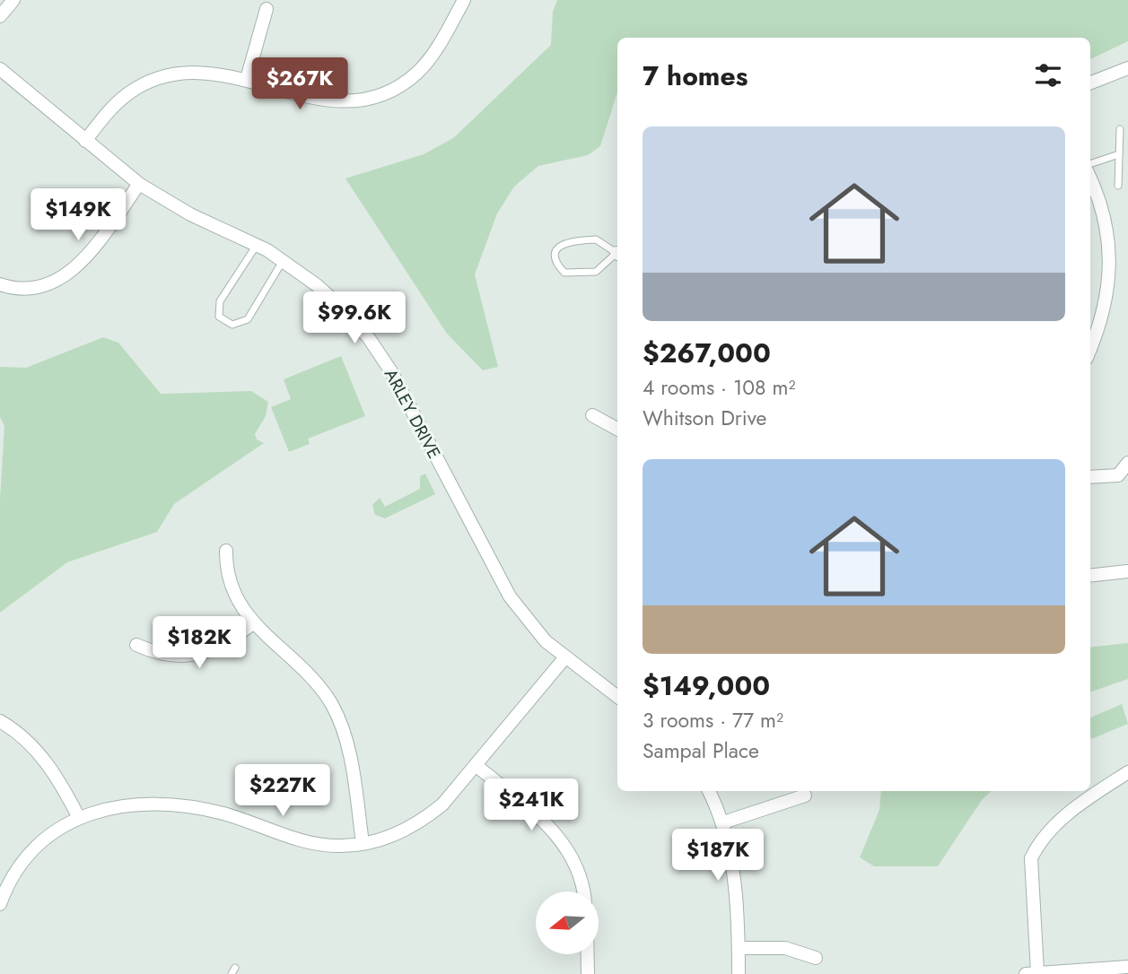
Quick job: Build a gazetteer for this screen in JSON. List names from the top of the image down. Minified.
{"streets":{"street":["ARLEY DRIVE"]},"north":"left","page":{"heading":"7 homes","price":["$267K","$149K","$99.6K","$182K","$227K","$241K","$187K"],"list":[{"name":"$267,000","note":"4 rooms · 108 m² · Whitson Drive"},{"name":"$149,000","note":"3 rooms · 77 m² · Sampal Place"}]}}
